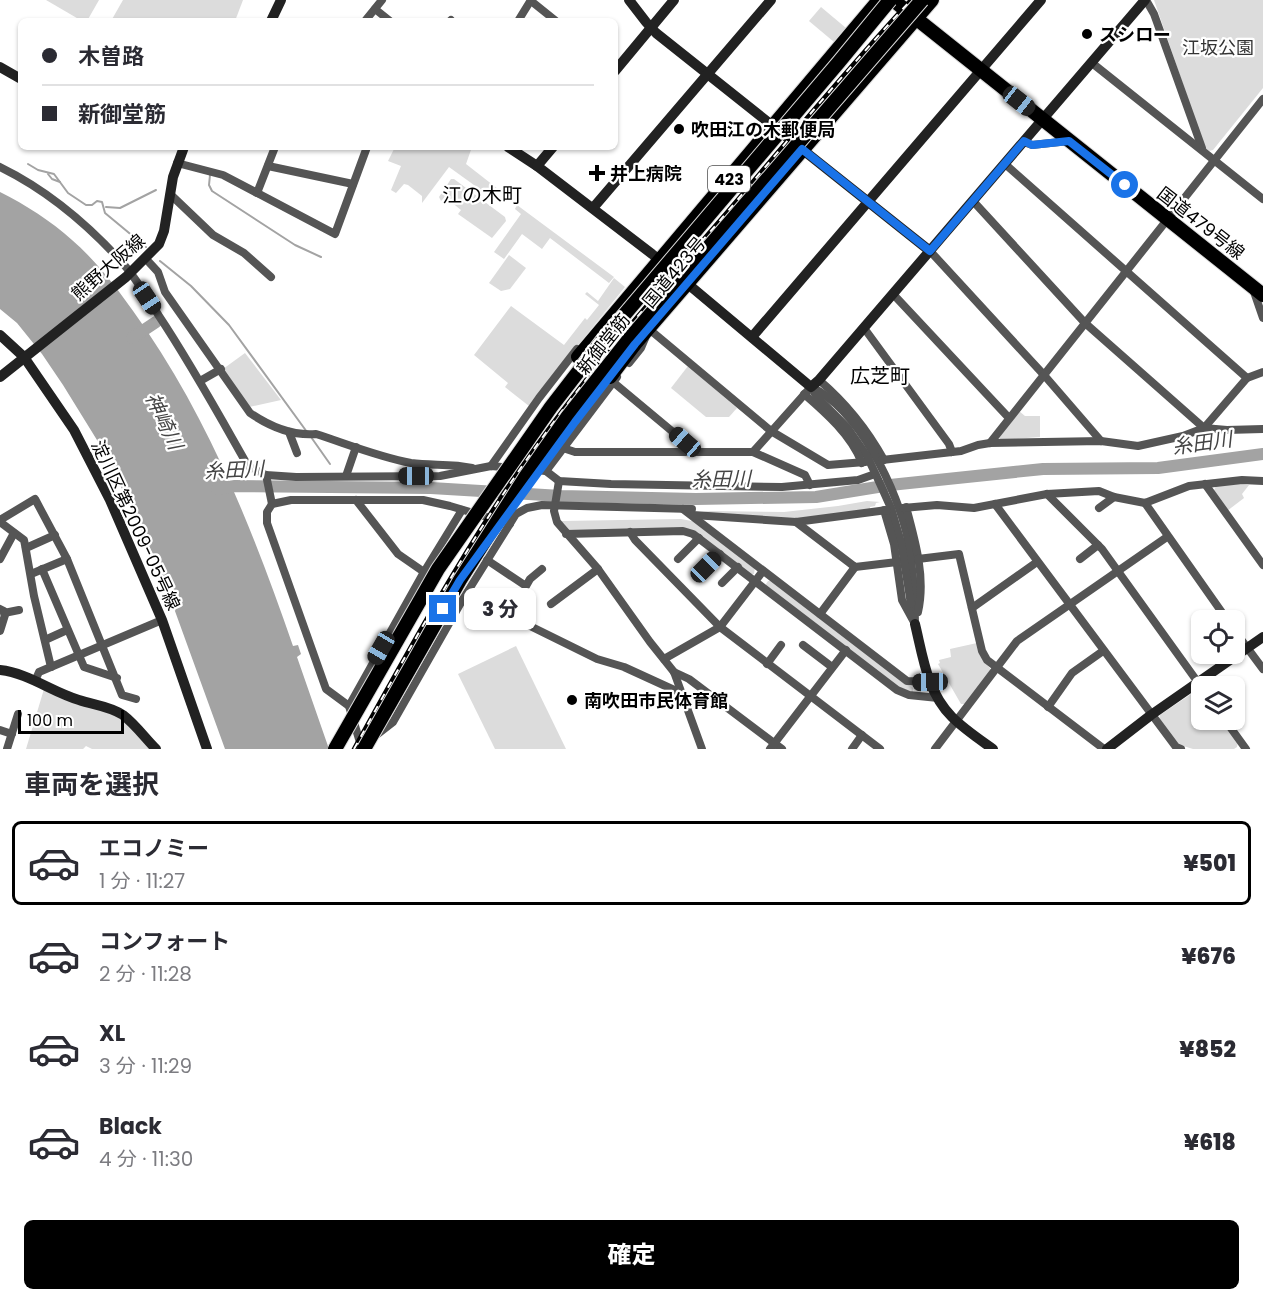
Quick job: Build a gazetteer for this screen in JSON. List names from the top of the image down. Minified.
{"streets":{"highway":["423","国道479号線","国道423号","新御堂筋"],"street":["熊野大阪線","淀川区第2009-05号線"]},"crossings":[["国道479号線","国道423号"],["国道479号線","新御堂筋"],["熊野大阪線","淀川区第2009-05号線"],["国道423号","新御堂筋"]],"districts":["江の木町","広芝町"],"water":["神崎川","糸田川"],"parks":["江坂公園"],"places":{"other":["スシロー","吹田江の木郵便局","南吹田市民体育館"],"health":["井上病院"]},"scale_bar":"100 m","page":{"banner":["木曽路","新御堂筋"],"bubble":"3 分","scale":"100 m","heading":"車両を選択","list":[{"name":"エコノミー","note":"1 分 · 11:27","value":"¥501"},{"name":"コンフォート","note":"2 分 · 11:28","value":"¥676"},{"name":"XL","note":"3 分 · 11:29","value":"¥852"},{"name":"Black","note":"4 分 · 11:30","value":"¥618"}],"buttons":"確定"}}
